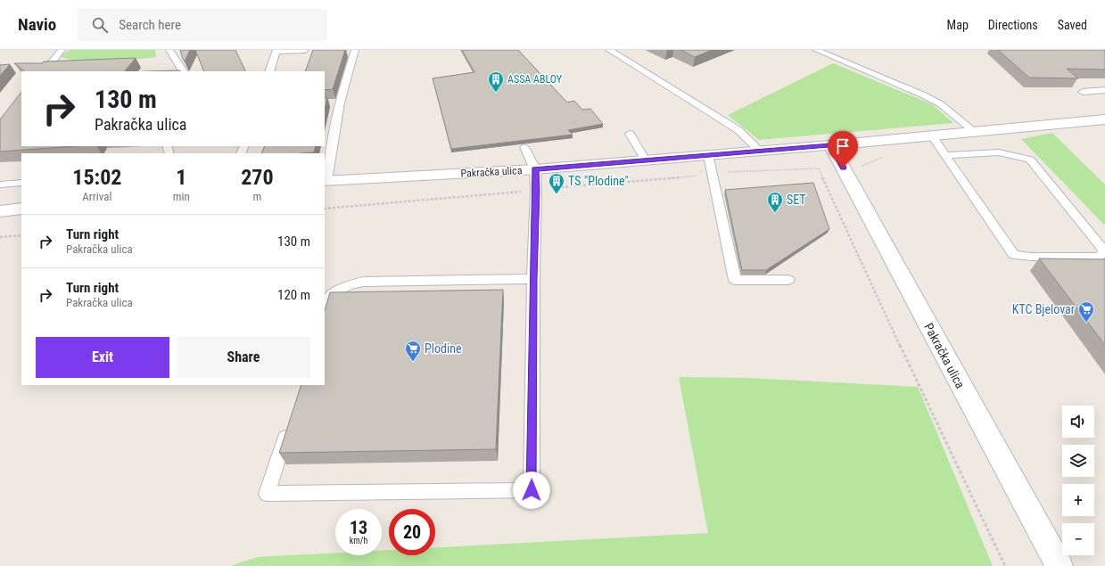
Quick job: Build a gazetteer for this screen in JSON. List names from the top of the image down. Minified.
{"streets":{"street":["Pakračka ulica"]},"places":{"building":["ASSA ABLOY","TS \"Plodine\"","SET"],"supermarket":["KTC Bjelovar","Plodine"]},"page":{"header":"Navio","search":"Search here","nav":["Map","Directions","Saved"],"turn":["130 m","Pakračka ulica"],"eta":["15:02","Arrival","1","min","270","m"],"list":[{"name":"Turn right","note":"Pakračka ulica","value":"130 m"},{"name":"Turn right","note":"Pakračka ulica","value":"120 m"}],"buttons":["Exit","Share"],"map_buttons":["+","−"],"speed":"13 km/h","limit":"20"}}
